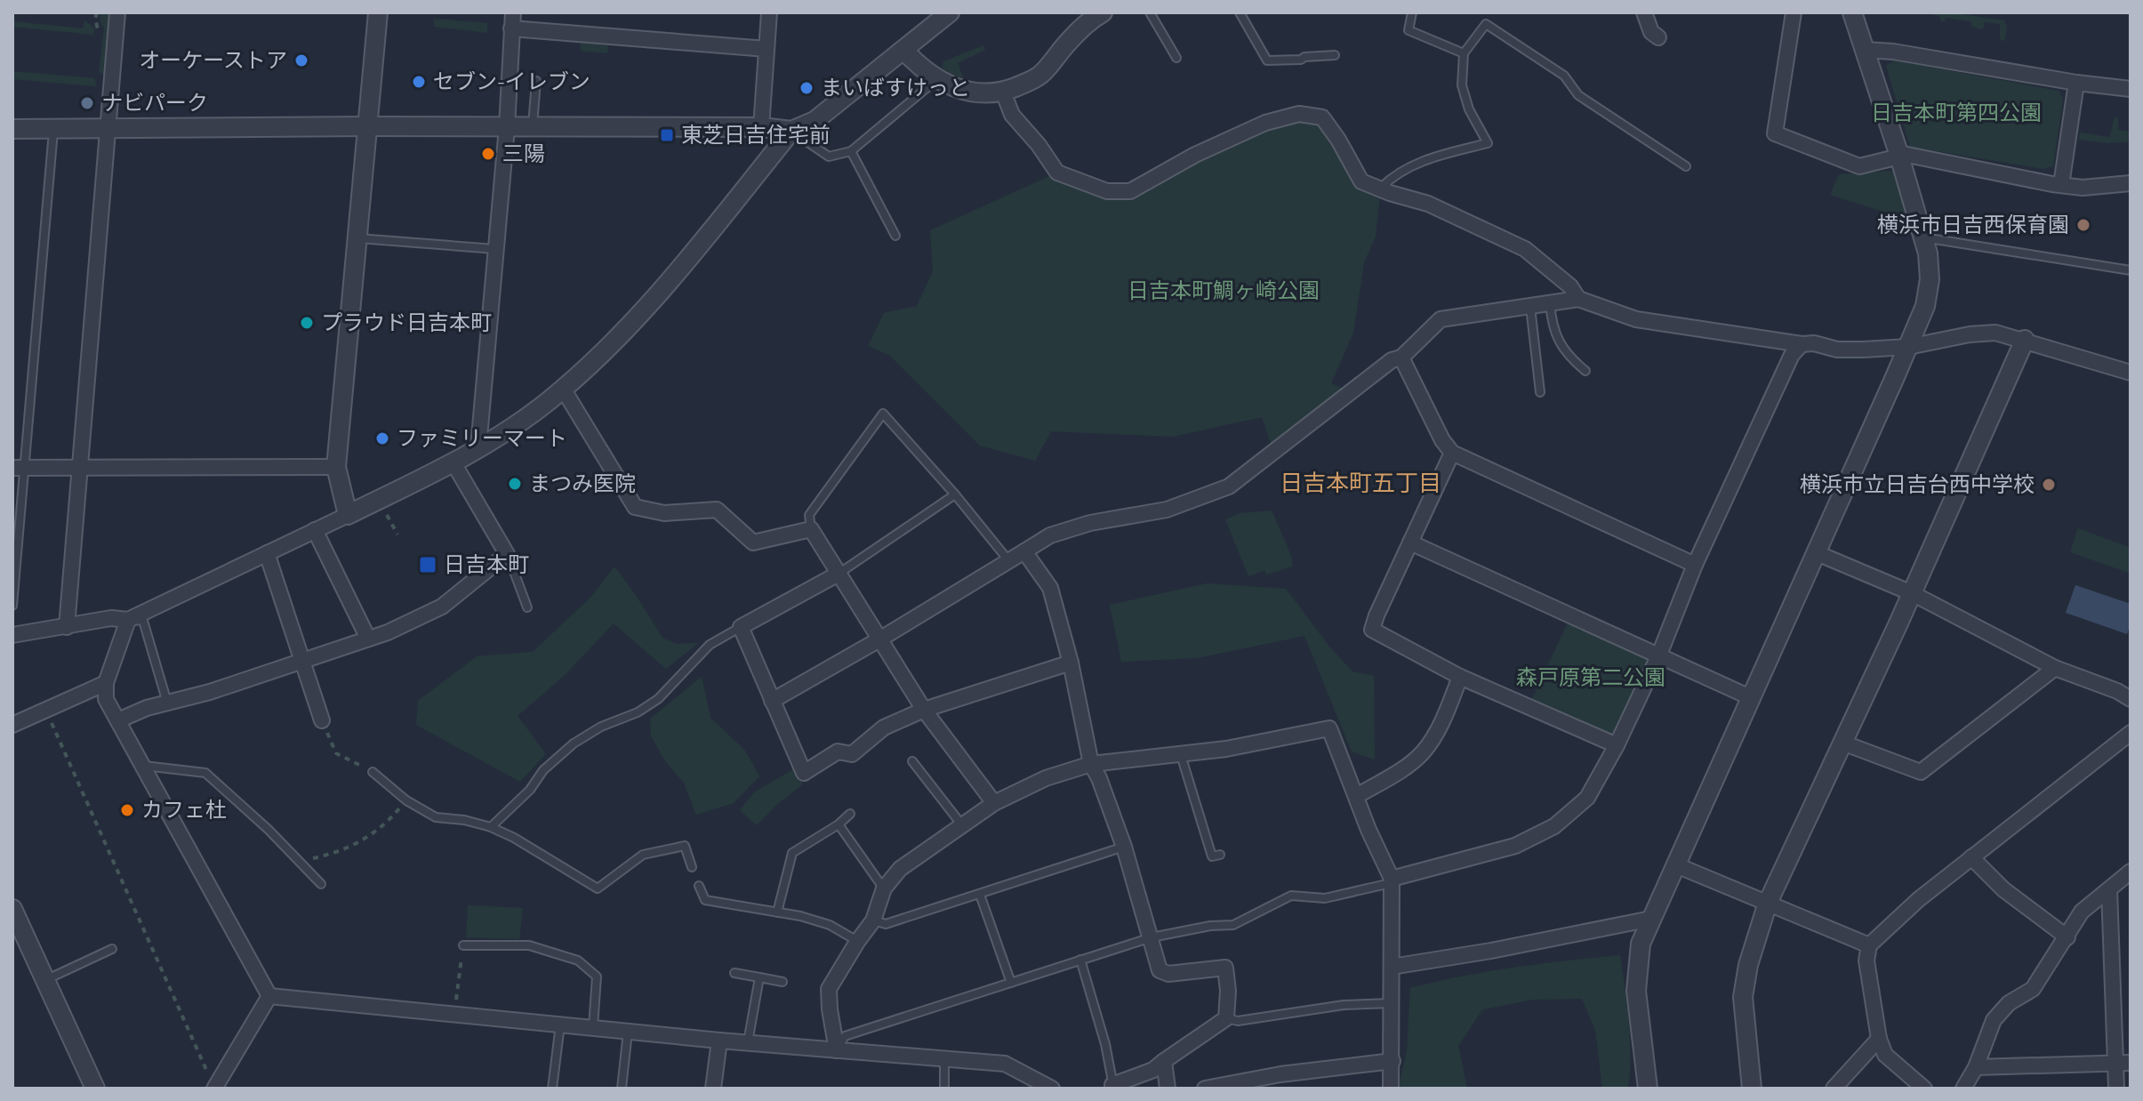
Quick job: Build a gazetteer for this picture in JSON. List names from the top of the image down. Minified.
{"districts":["日吉本町五丁目"],"parks":["日吉本町第四公園","日吉本町鯛ヶ崎公園","森戸原第二公園"],"places":{"other":["オーケーストア","セブン-イレブン","まいばすけっと","ナビパーク","三陽","横浜市日吉西保育園","プラウド日吉本町","ファミリーマート","まつみ医院","横浜市立日吉台西中学校","カフェ杜"],"transit":["東芝日吉住宅前","日吉本町"]}}
